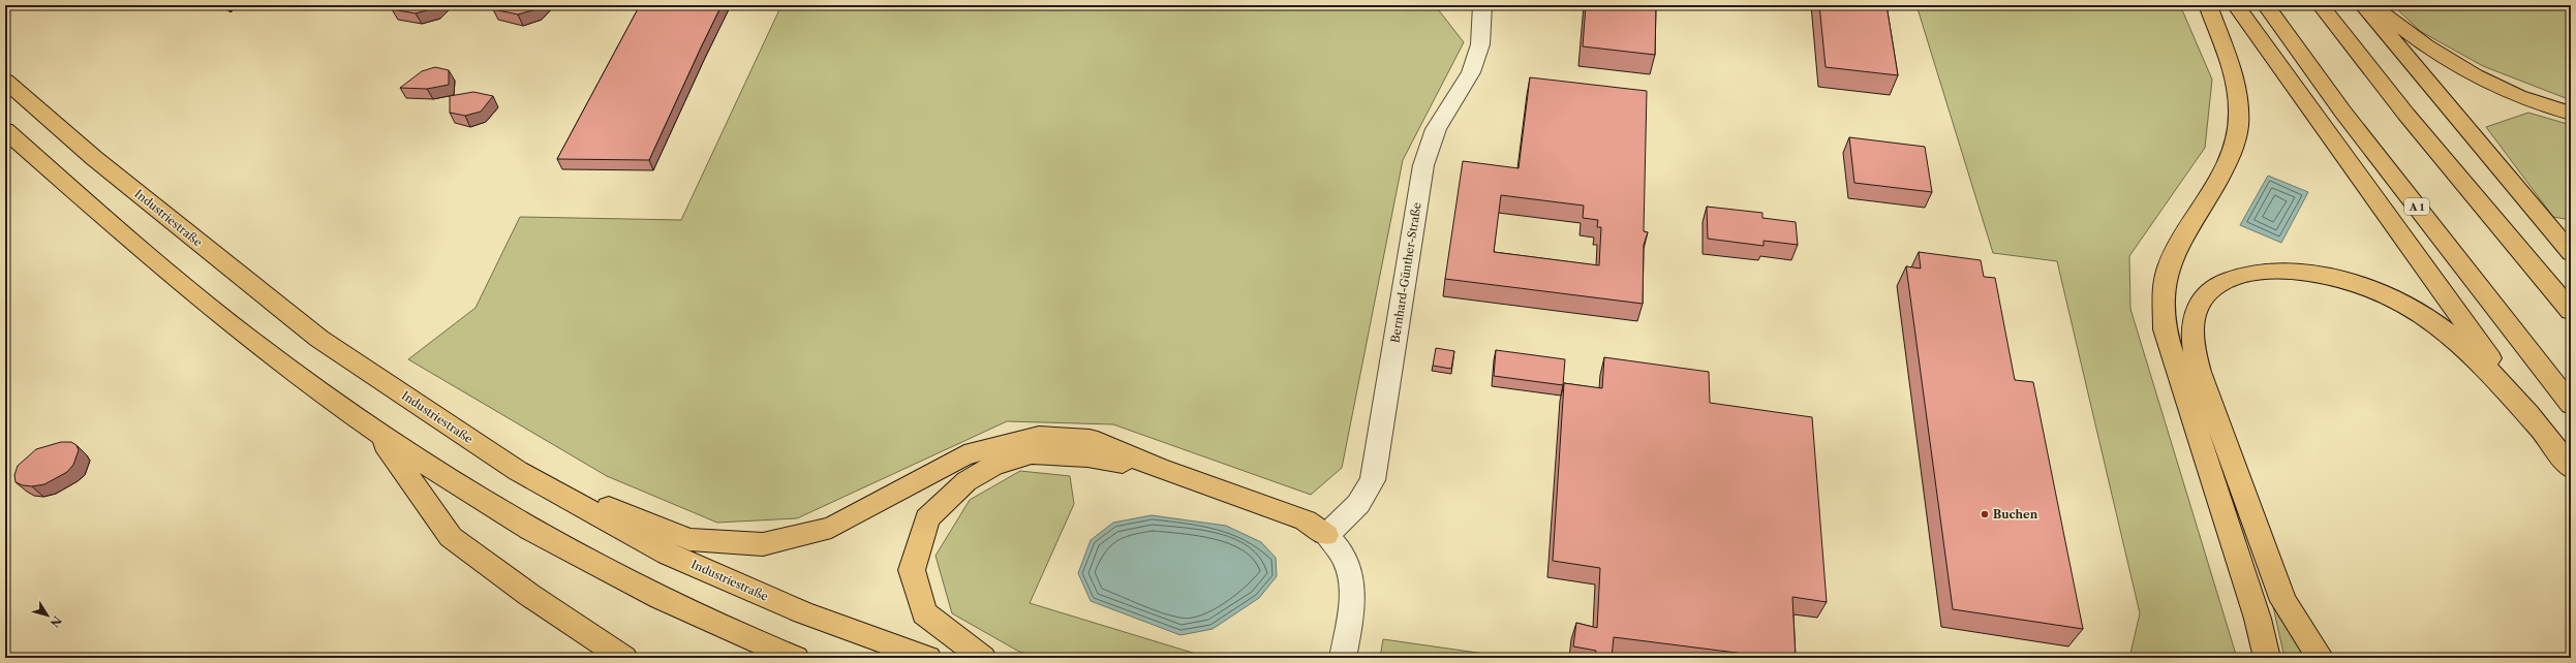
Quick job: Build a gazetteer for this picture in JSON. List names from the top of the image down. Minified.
{"streets":{"highway":["A 1","Industriestraße"],"street":["Bernhard-Günther-Straße"]},"places":["Buchen"],"north":"bottom right"}
